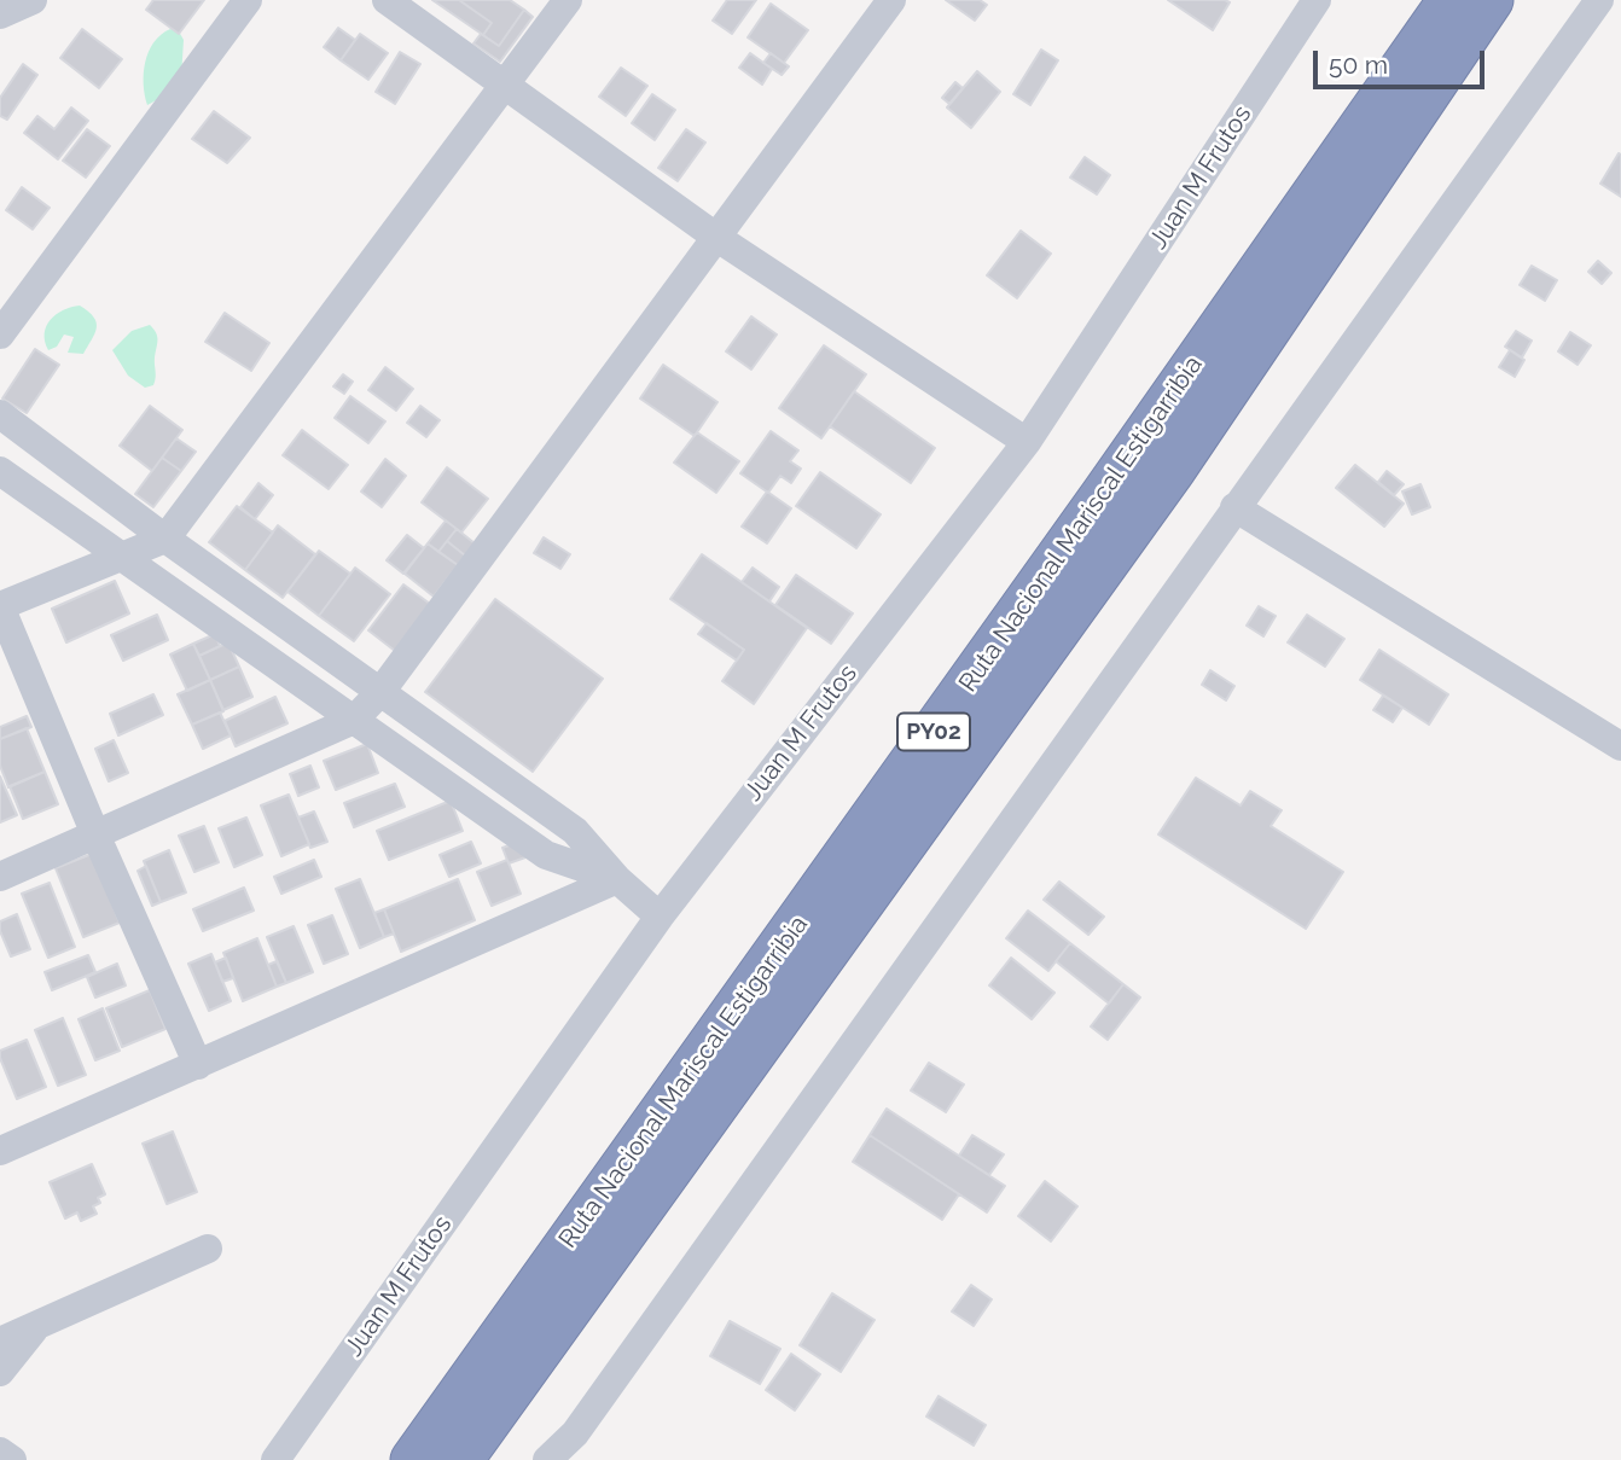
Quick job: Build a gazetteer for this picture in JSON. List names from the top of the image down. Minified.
{"streets":{"highway":["Ruta Nacional Mariscal Estigarribia","PY02"],"street":["Juan M Frutos"]},"scale_bar":"50 m"}
